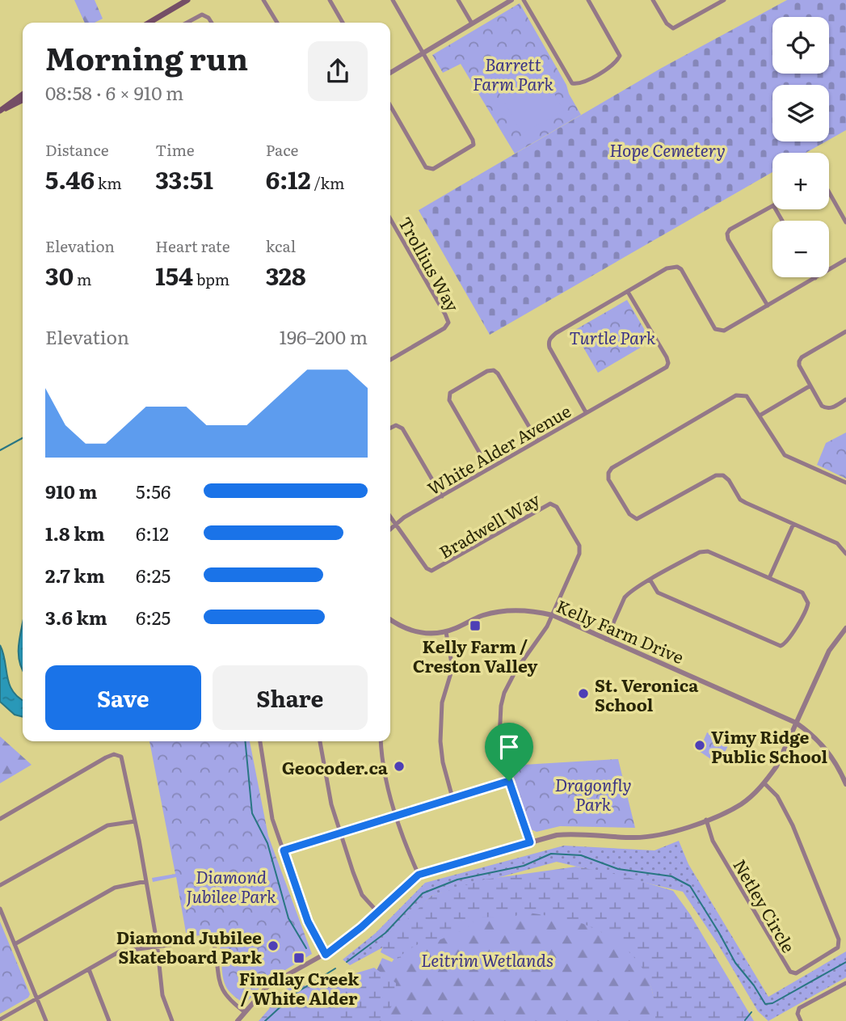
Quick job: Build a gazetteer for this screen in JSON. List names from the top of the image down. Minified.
{"streets":{"street":["Trollius Way","White Alder Avenue","Bradwell Way","Kelly Farm Drive","Netley Circle"]},"crossings":[["White Alder Avenue","Bradwell Way"],["Bradwell Way","Kelly Farm Drive"]],"parks":["Barrett Farm Park","Hope Cemetery","Turtle Park","Dragonfly Park","Diamond Jubilee Park","Leitrim Wetlands"],"places":{"transit":["Kelly Farm / Creston Valley","Findlay Creek / White Alder"],"other":["St. Veronica School","Vimy Ridge Public School","Geocoder.ca","Diamond Jubilee Skateboard Park"]},"page":{"map_buttons":["+","−"],"heading":["Morning run","08:58 · 6 × 910 m"],"stats":[["Distance","5.46 km"],["Time","33:51"],["Pace","6:12 /km"],["Elevation","30 m"],["Heart rate","154 bpm"],["kcal","328"]],"chart":["Elevation","196–200 m"],"list":[{"name":"910 m","note":"5:56"},{"name":"1.8 km","note":"6:12"},{"name":"2.7 km","note":"6:25"},{"name":"3.6 km","note":"6:25"}],"buttons":["Save","Share"]}}
